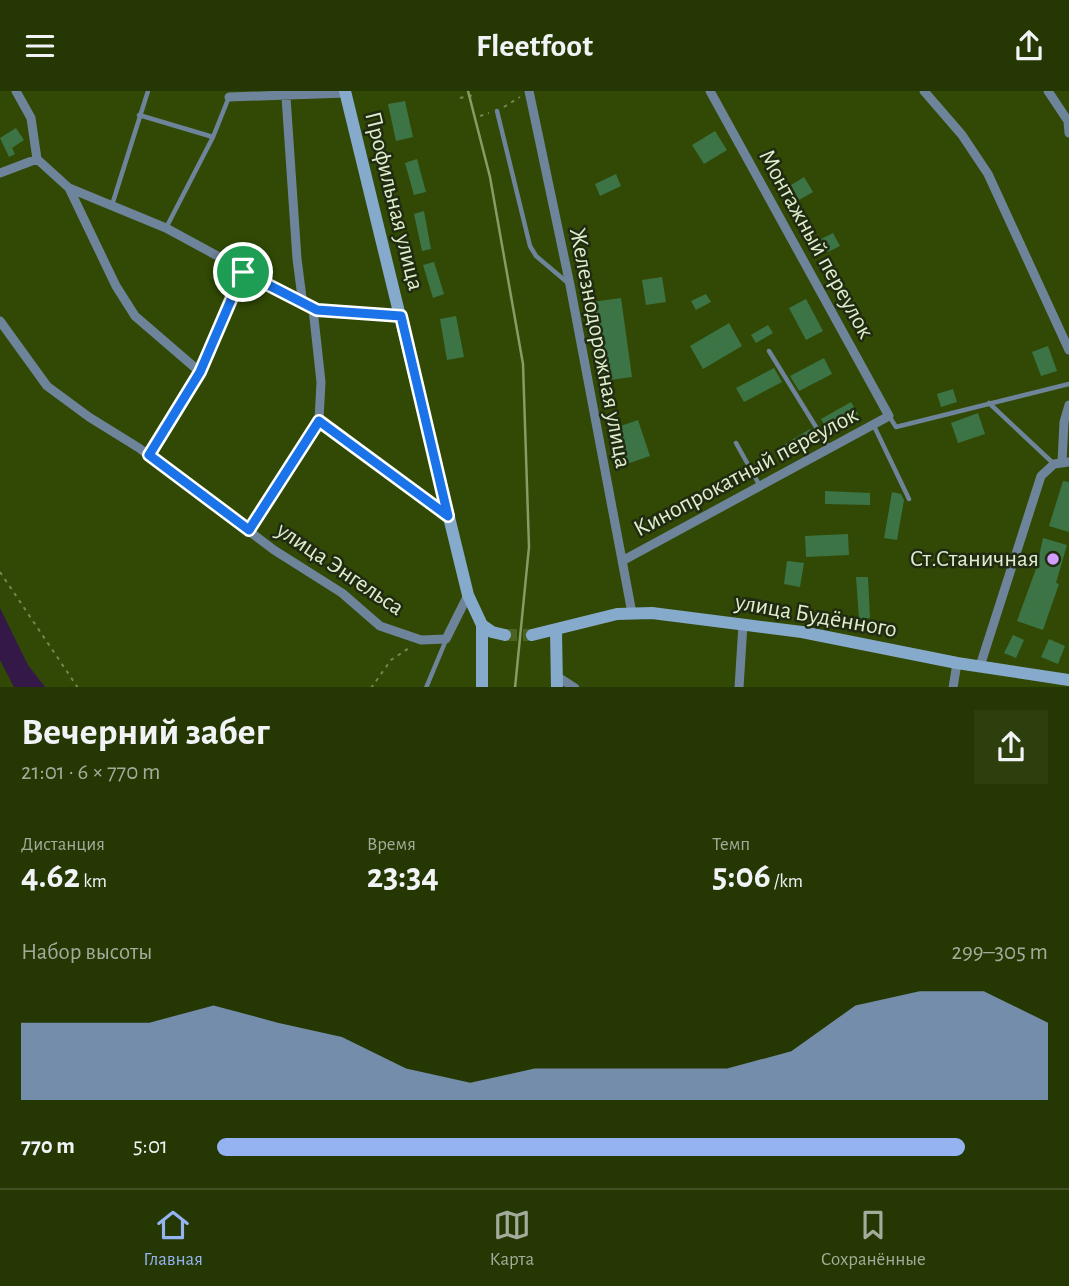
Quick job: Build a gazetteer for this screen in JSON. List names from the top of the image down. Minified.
{"streets":{"main road":["Профильная улица","улица Будённого"],"street":["Монтажный переулок","Железнодорожная улица","Кинопрокатный переулок","улица Энгельса"]},"crossings":[["Монтажный переулок","Кинопрокатный переулок"],["Железнодорожная улица","Кинопрокатный переулок"],["Железнодорожная улица","улица Будённого"]],"places":["Ст.Станичная"],"page":{"header":"Fleetfoot","heading":["Вечерний забег","21:01 · 6 × 770 m"],"stats":[["Дистанция","4.62 km"],["Время","23:34"],["Темп","5:06 /km"]],"chart":["Набор высоты","299–305 m"],"list":[{"name":"770 m","note":"5:01"}],"tabs":["Главная","Карта","Сохранённые"]}}
